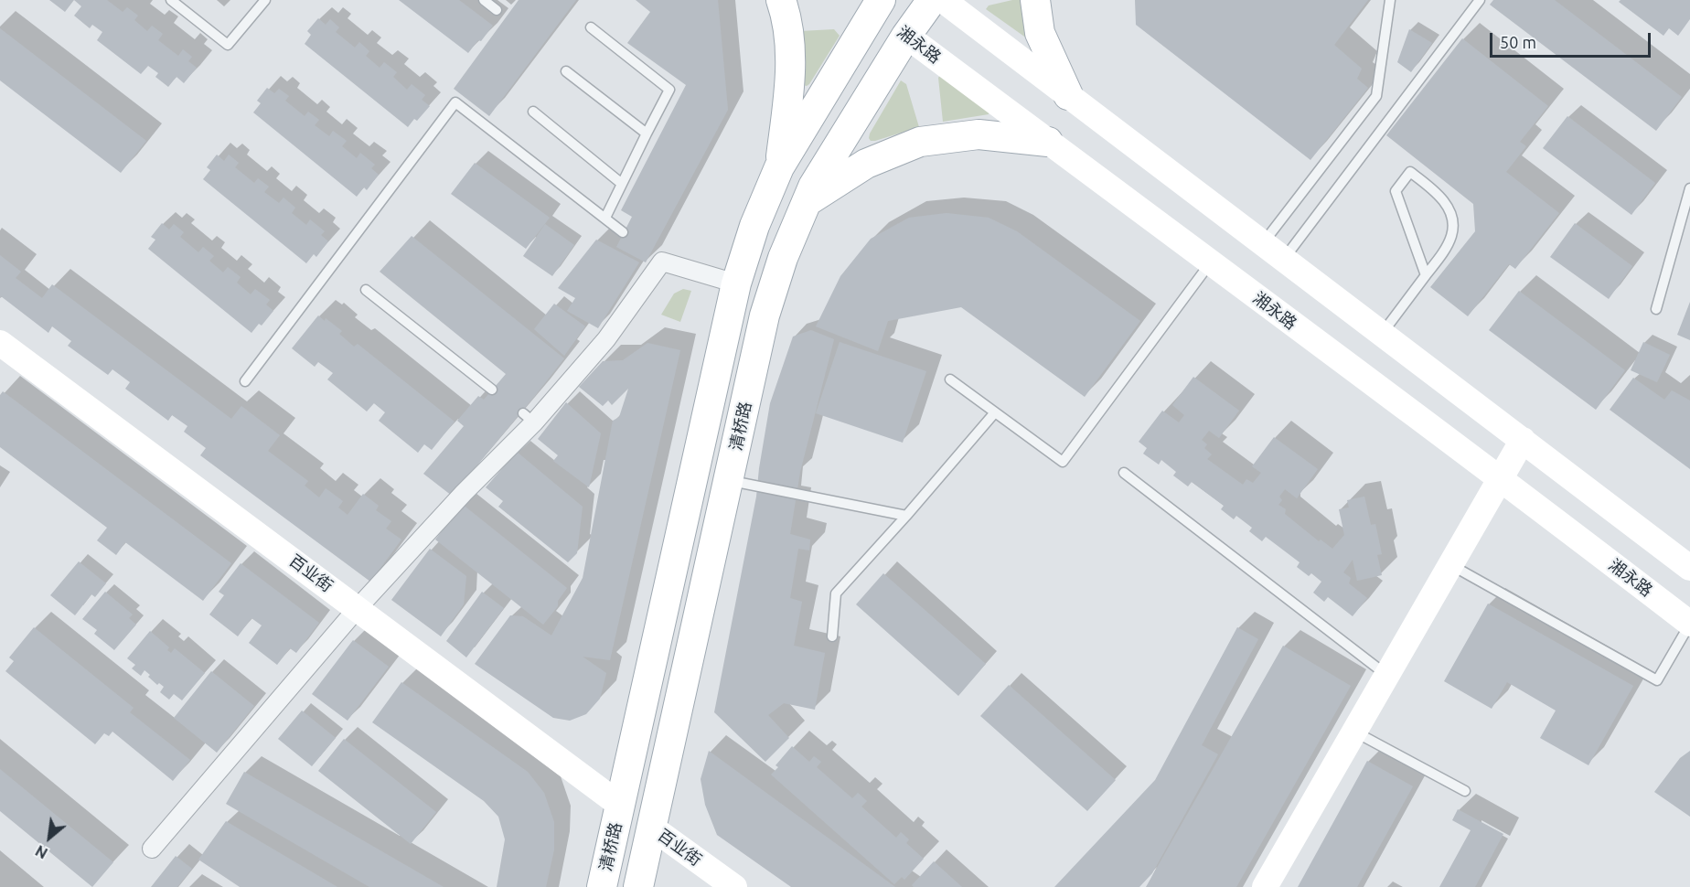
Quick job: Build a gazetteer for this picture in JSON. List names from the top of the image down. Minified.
{"streets":{"main road":["湘永路","清桥路","百业街"]},"crossings":[["湘永路","清桥路"],["清桥路","百业街"]],"scale_bar":"50 m","north":"bottom left"}
